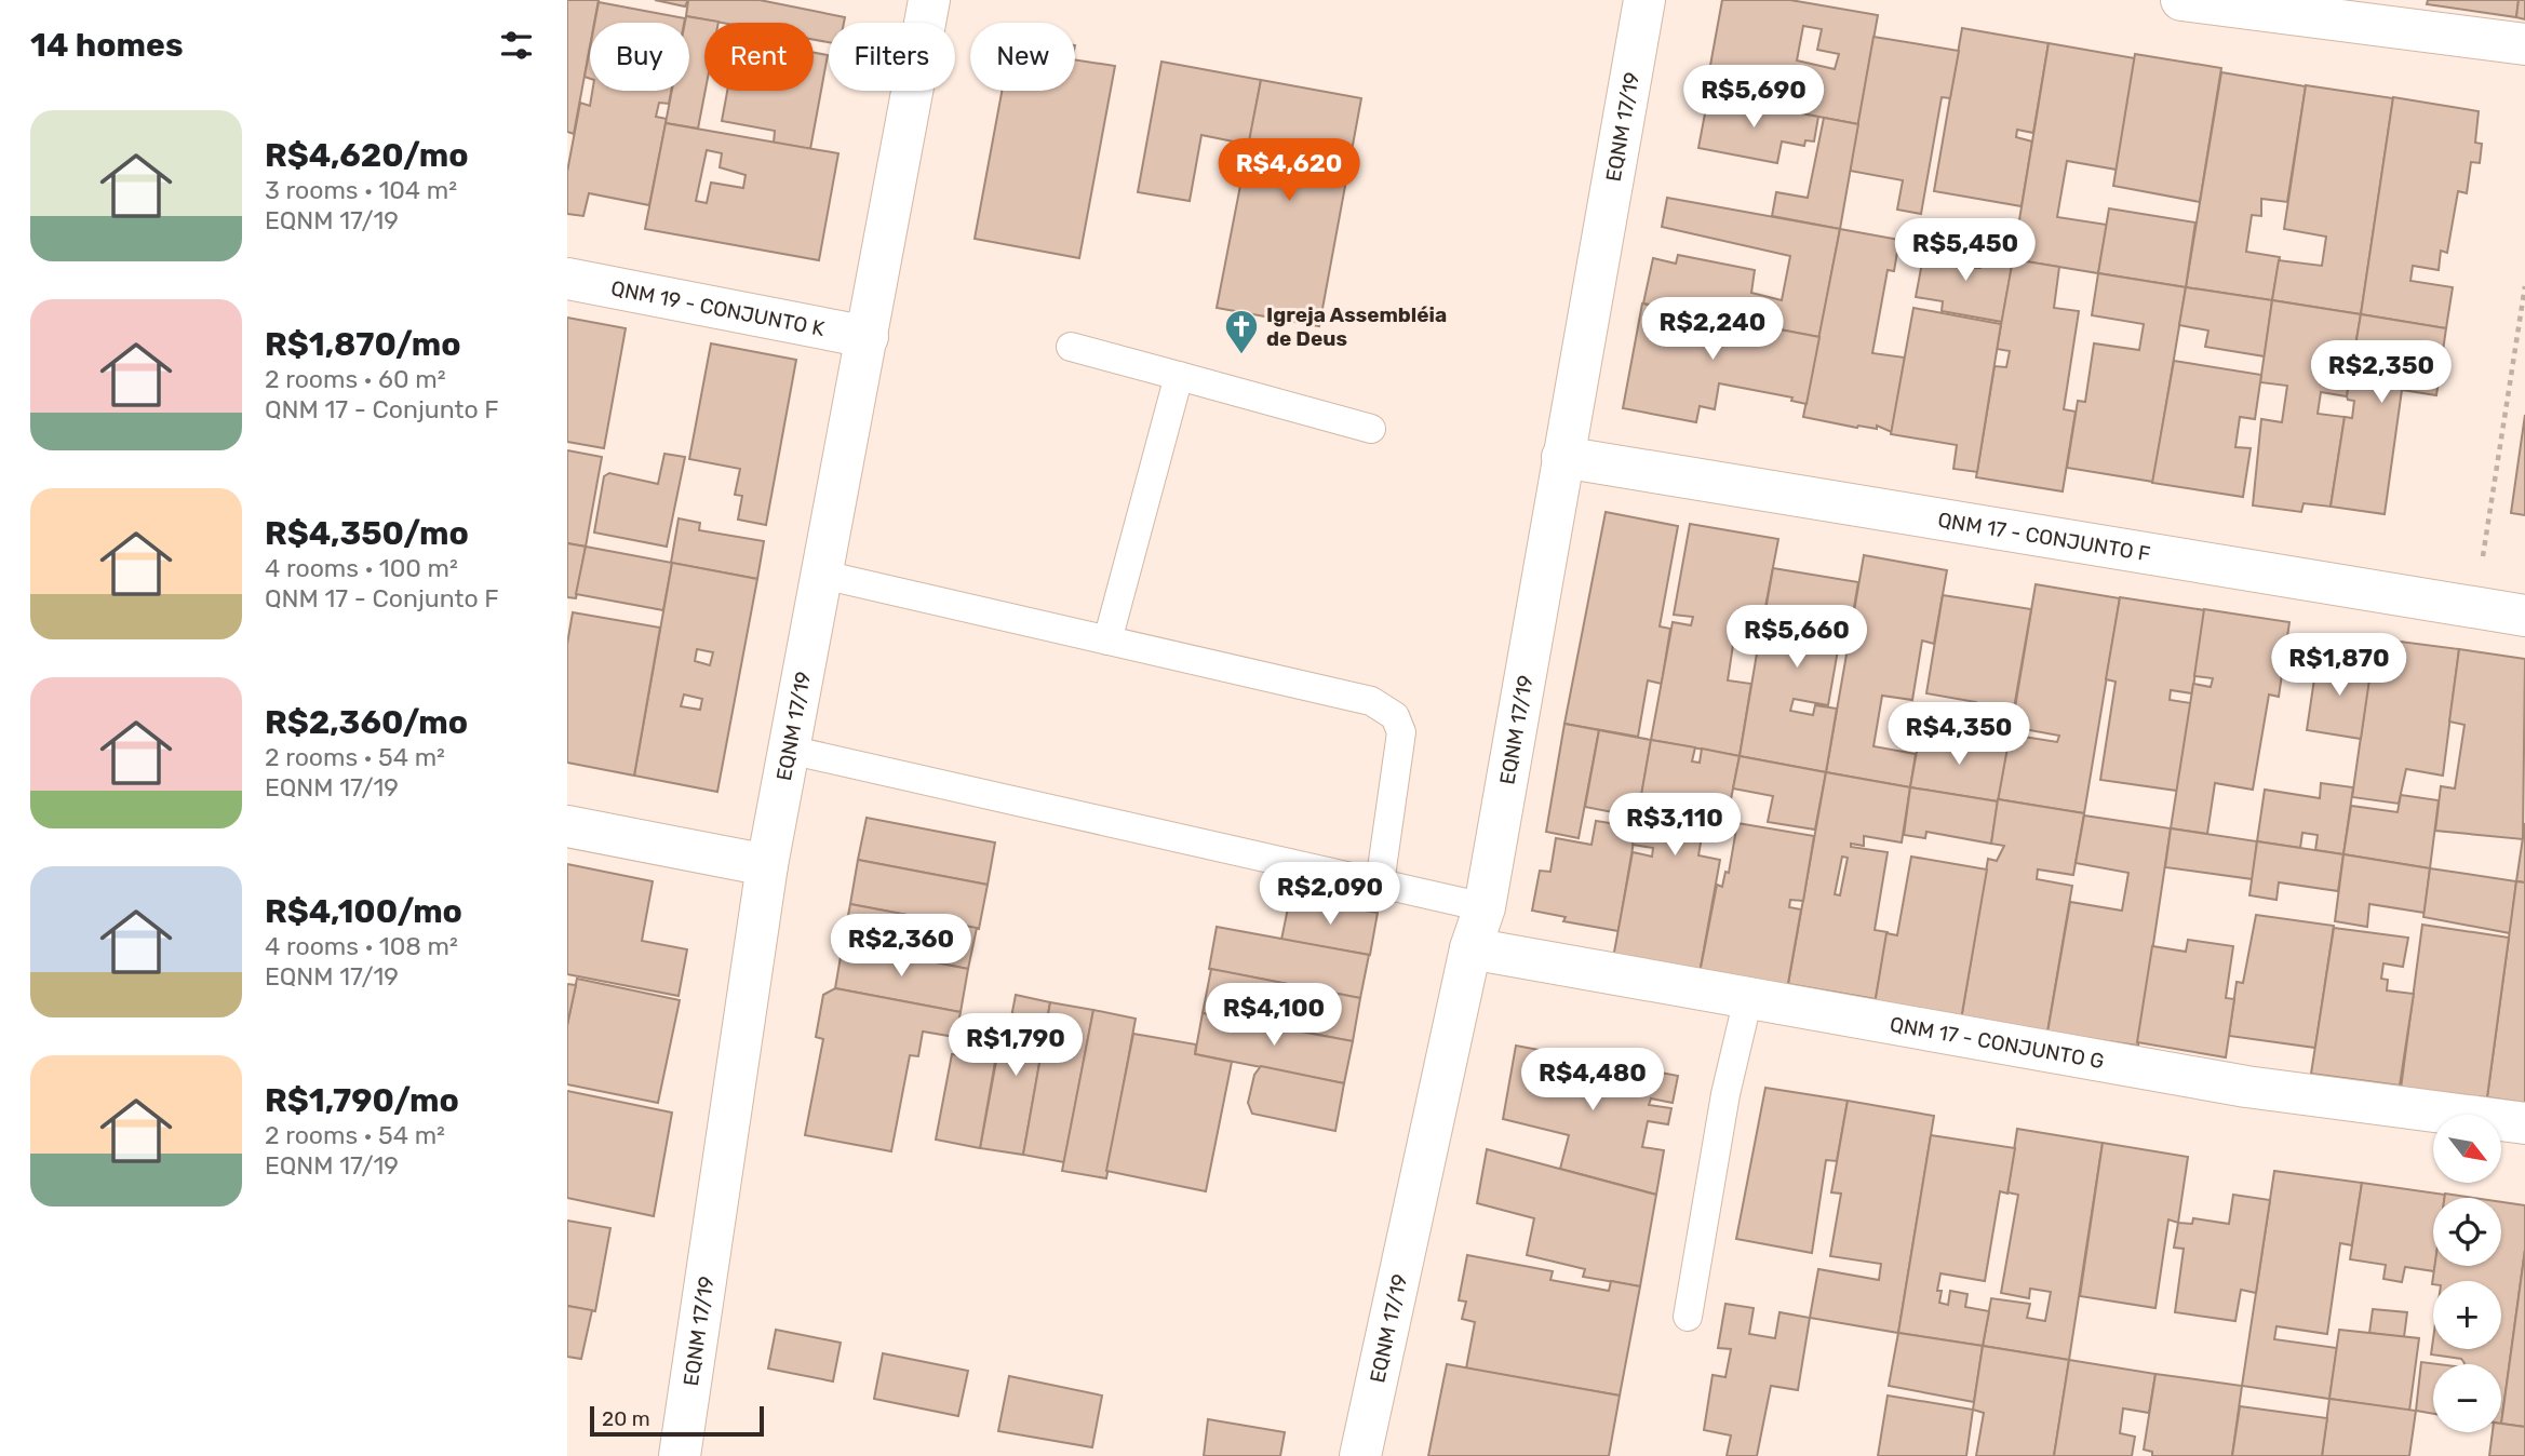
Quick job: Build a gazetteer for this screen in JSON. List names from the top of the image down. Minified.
{"streets":{"street":["EQNM 17/19","QNM 19 - CONJUNTO K","QNM 17 - CONJUNTO F","QNM 17 - CONJUNTO G"]},"crossings":[["EQNM 17/19","QNM 19 - CONJUNTO K"],["EQNM 17/19","QNM 17 - CONJUNTO F"],["EQNM 17/19","QNM 17 - CONJUNTO G"]],"places":{"church":["Igreja Assembléia de Deus"]},"scale_bar":"20 m","north":"bottom right","page":{"heading":"14 homes","chip":["Buy","Rent","Filters","New"],"price":["R$5,690","R$4,620","R$5,450","R$2,240","R$2,350","R$5,660","R$1,870","R$4,350","R$3,110","R$2,090","R$2,360","R$4,100","R$1,790","R$4,480"],"list":[{"name":"R$4,620/mo","note":"3 rooms · 104 m² · EQNM 17/19"},{"name":"R$1,870/mo","note":"2 rooms · 60 m² · QNM 17 - Conjunto F"},{"name":"R$4,350/mo","note":"4 rooms · 100 m² · QNM 17 - Conjunto F"},{"name":"R$2,360/mo","note":"2 rooms · 54 m² · EQNM 17/19"},{"name":"R$4,100/mo","note":"4 rooms · 108 m² · EQNM 17/19"},{"name":"R$1,790/mo","note":"2 rooms · 54 m² · EQNM 17/19"}],"map_buttons":["+","−"],"scale":"20 m"}}
